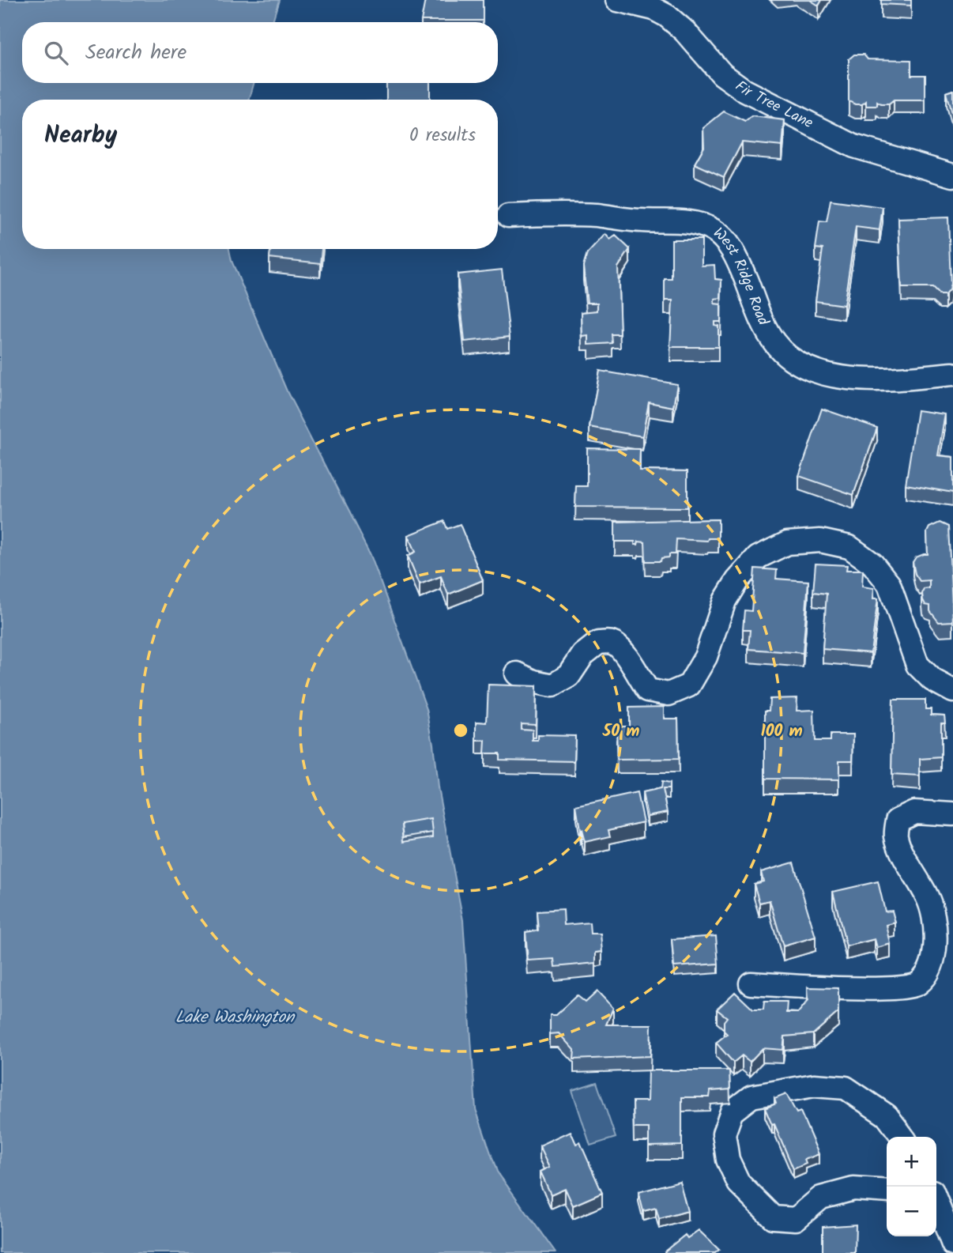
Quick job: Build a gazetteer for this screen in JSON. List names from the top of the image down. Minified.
{"streets":{"street":["Fir Tree Lane","West Ridge Road"]},"water":["Lake Washington"],"page":{"search":"Search here","heading":["Nearby","0 results"],"map_buttons":["+","−"]},"rings":["50 m","100 m"]}
